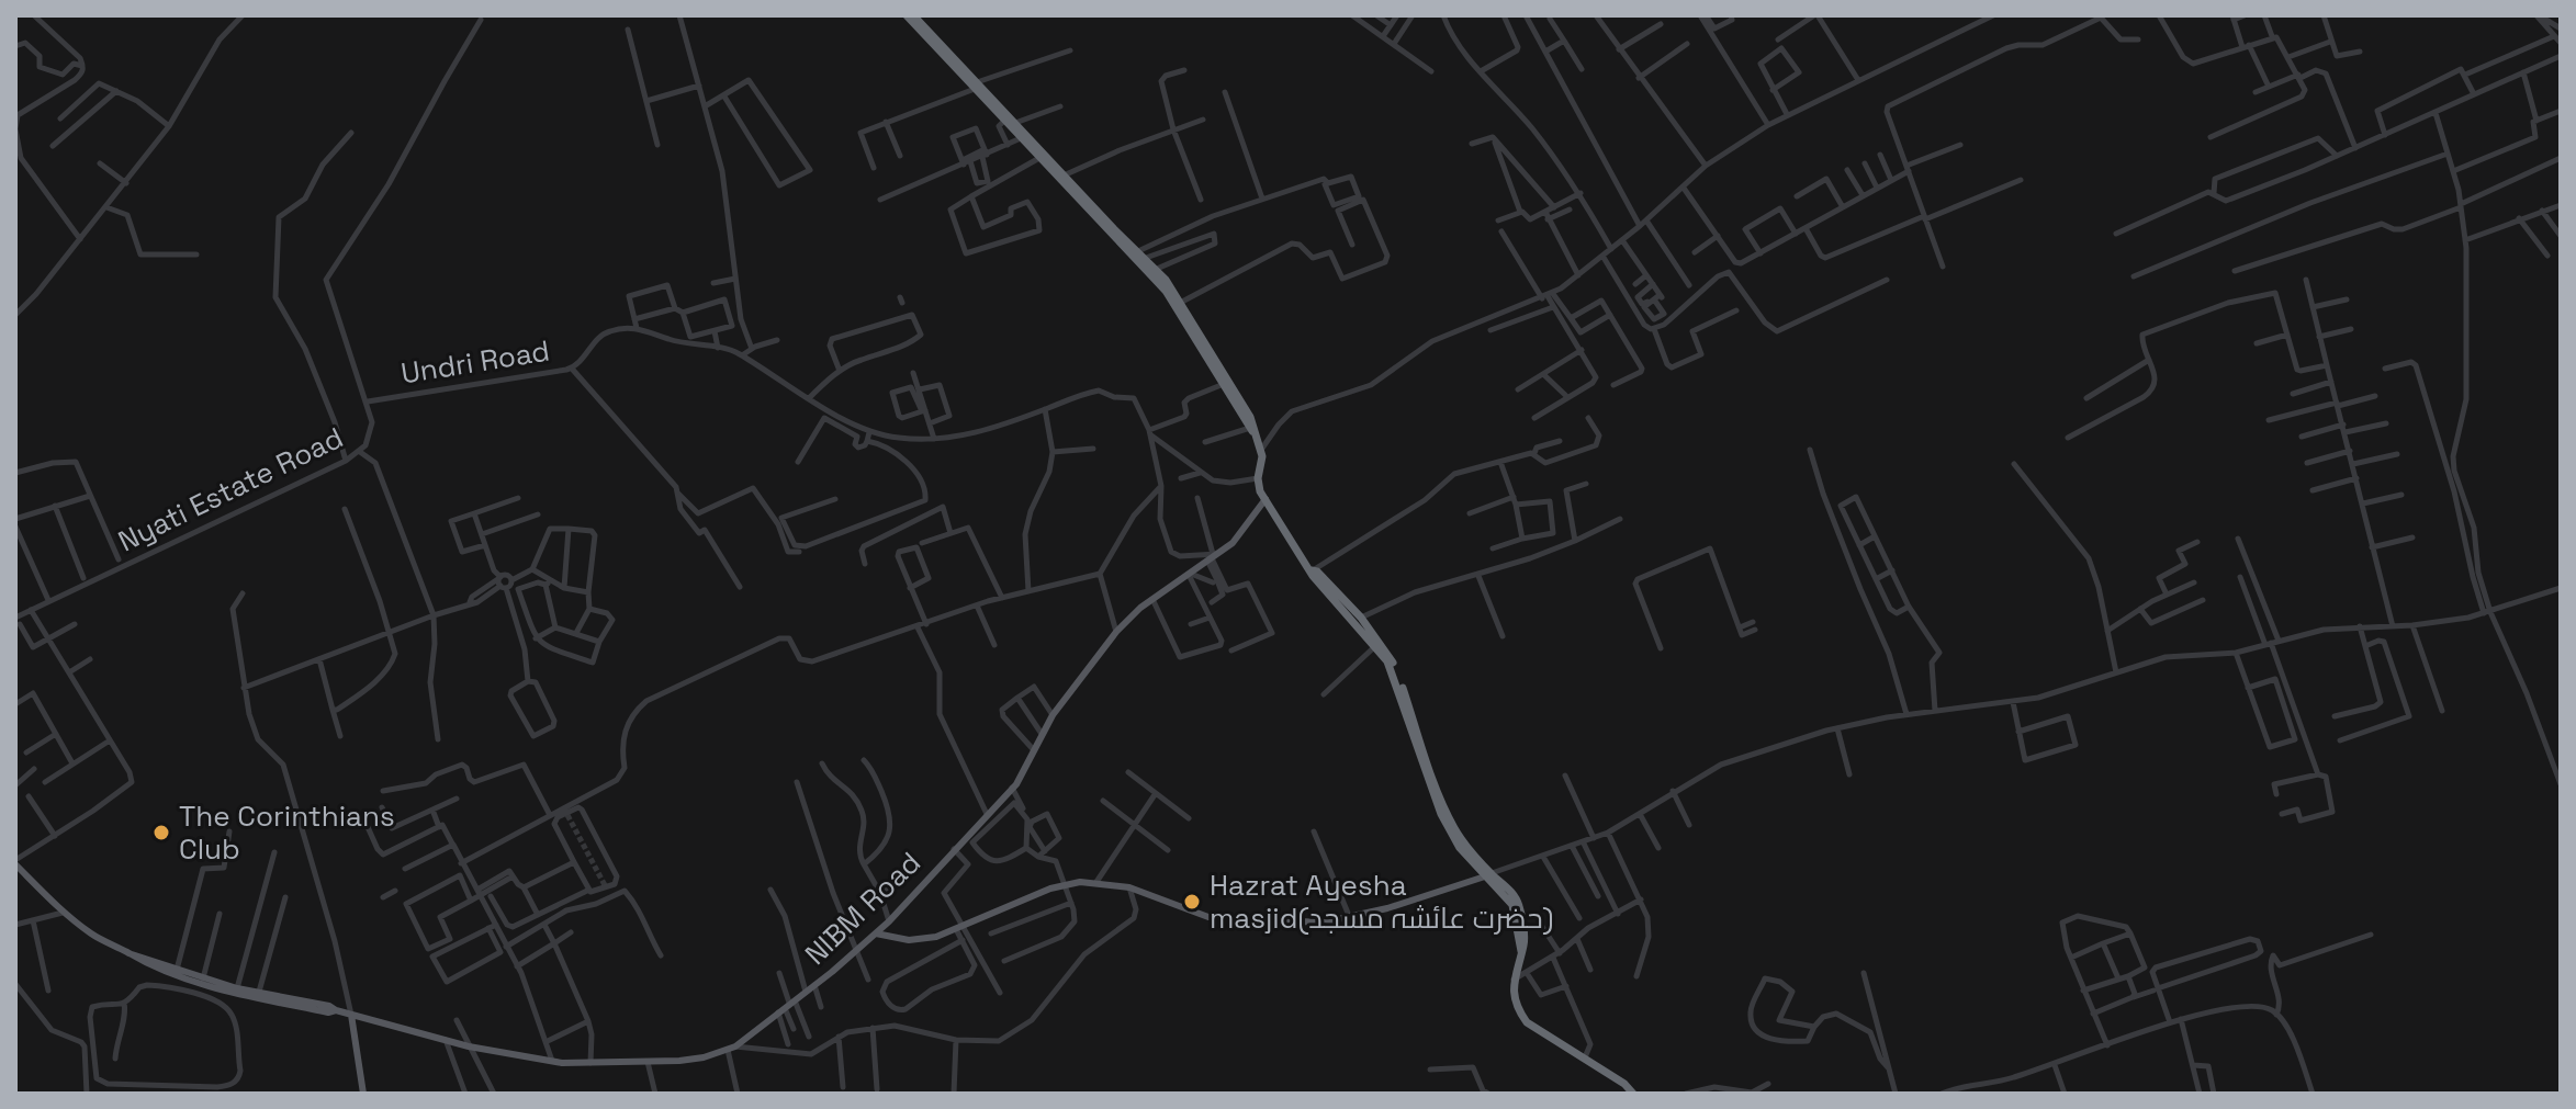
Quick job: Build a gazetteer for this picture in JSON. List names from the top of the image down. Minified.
{"streets":{"main road":["NIBM Road"],"street":["Undri Road","Nyati Estate Road"]},"crossings":[["Undri Road","Nyati Estate Road"]],"places":["The Corinthians Club","Hazrat Ayesha masjid(حضرت عائشہ مسجد)"]}
